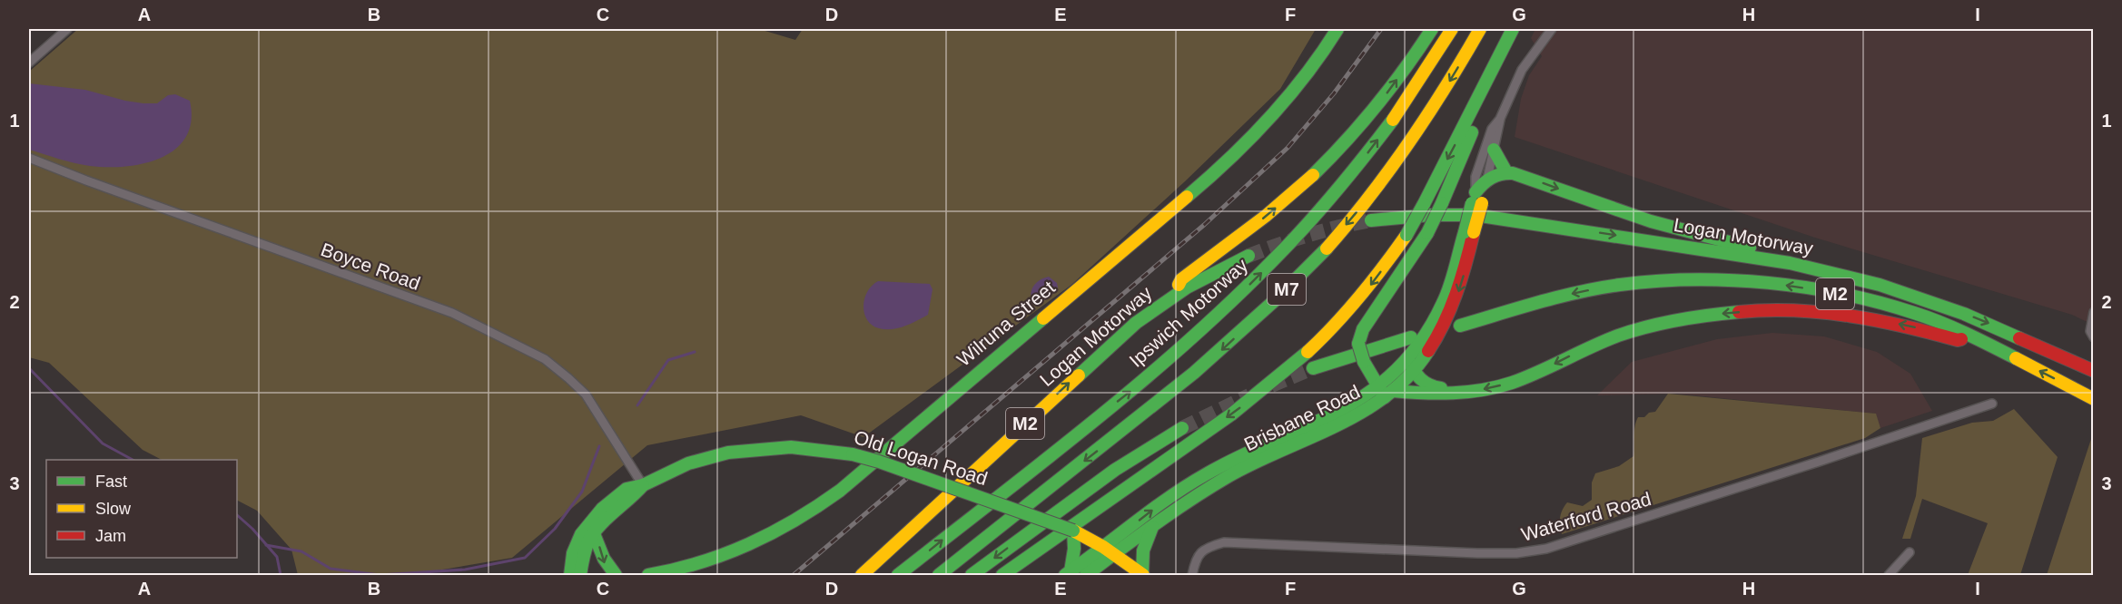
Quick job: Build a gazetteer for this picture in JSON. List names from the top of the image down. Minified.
{"streets":{"main road":["Logan Motorway","M7","M2","Ipswich Motorway","Wilruna Street","Brisbane Road","Old Logan Road"],"street":["Boyce Road","Waterford Road"]},"crossings":[["Boyce Road","Old Logan Road"],["Brisbane Road","Old Logan Road"]],"legend":["Fast","Slow","Jam"],"grid":{"columns":["A","B","C","D","E","F","G","H","I"],"rows":["1","2","3"]}}
